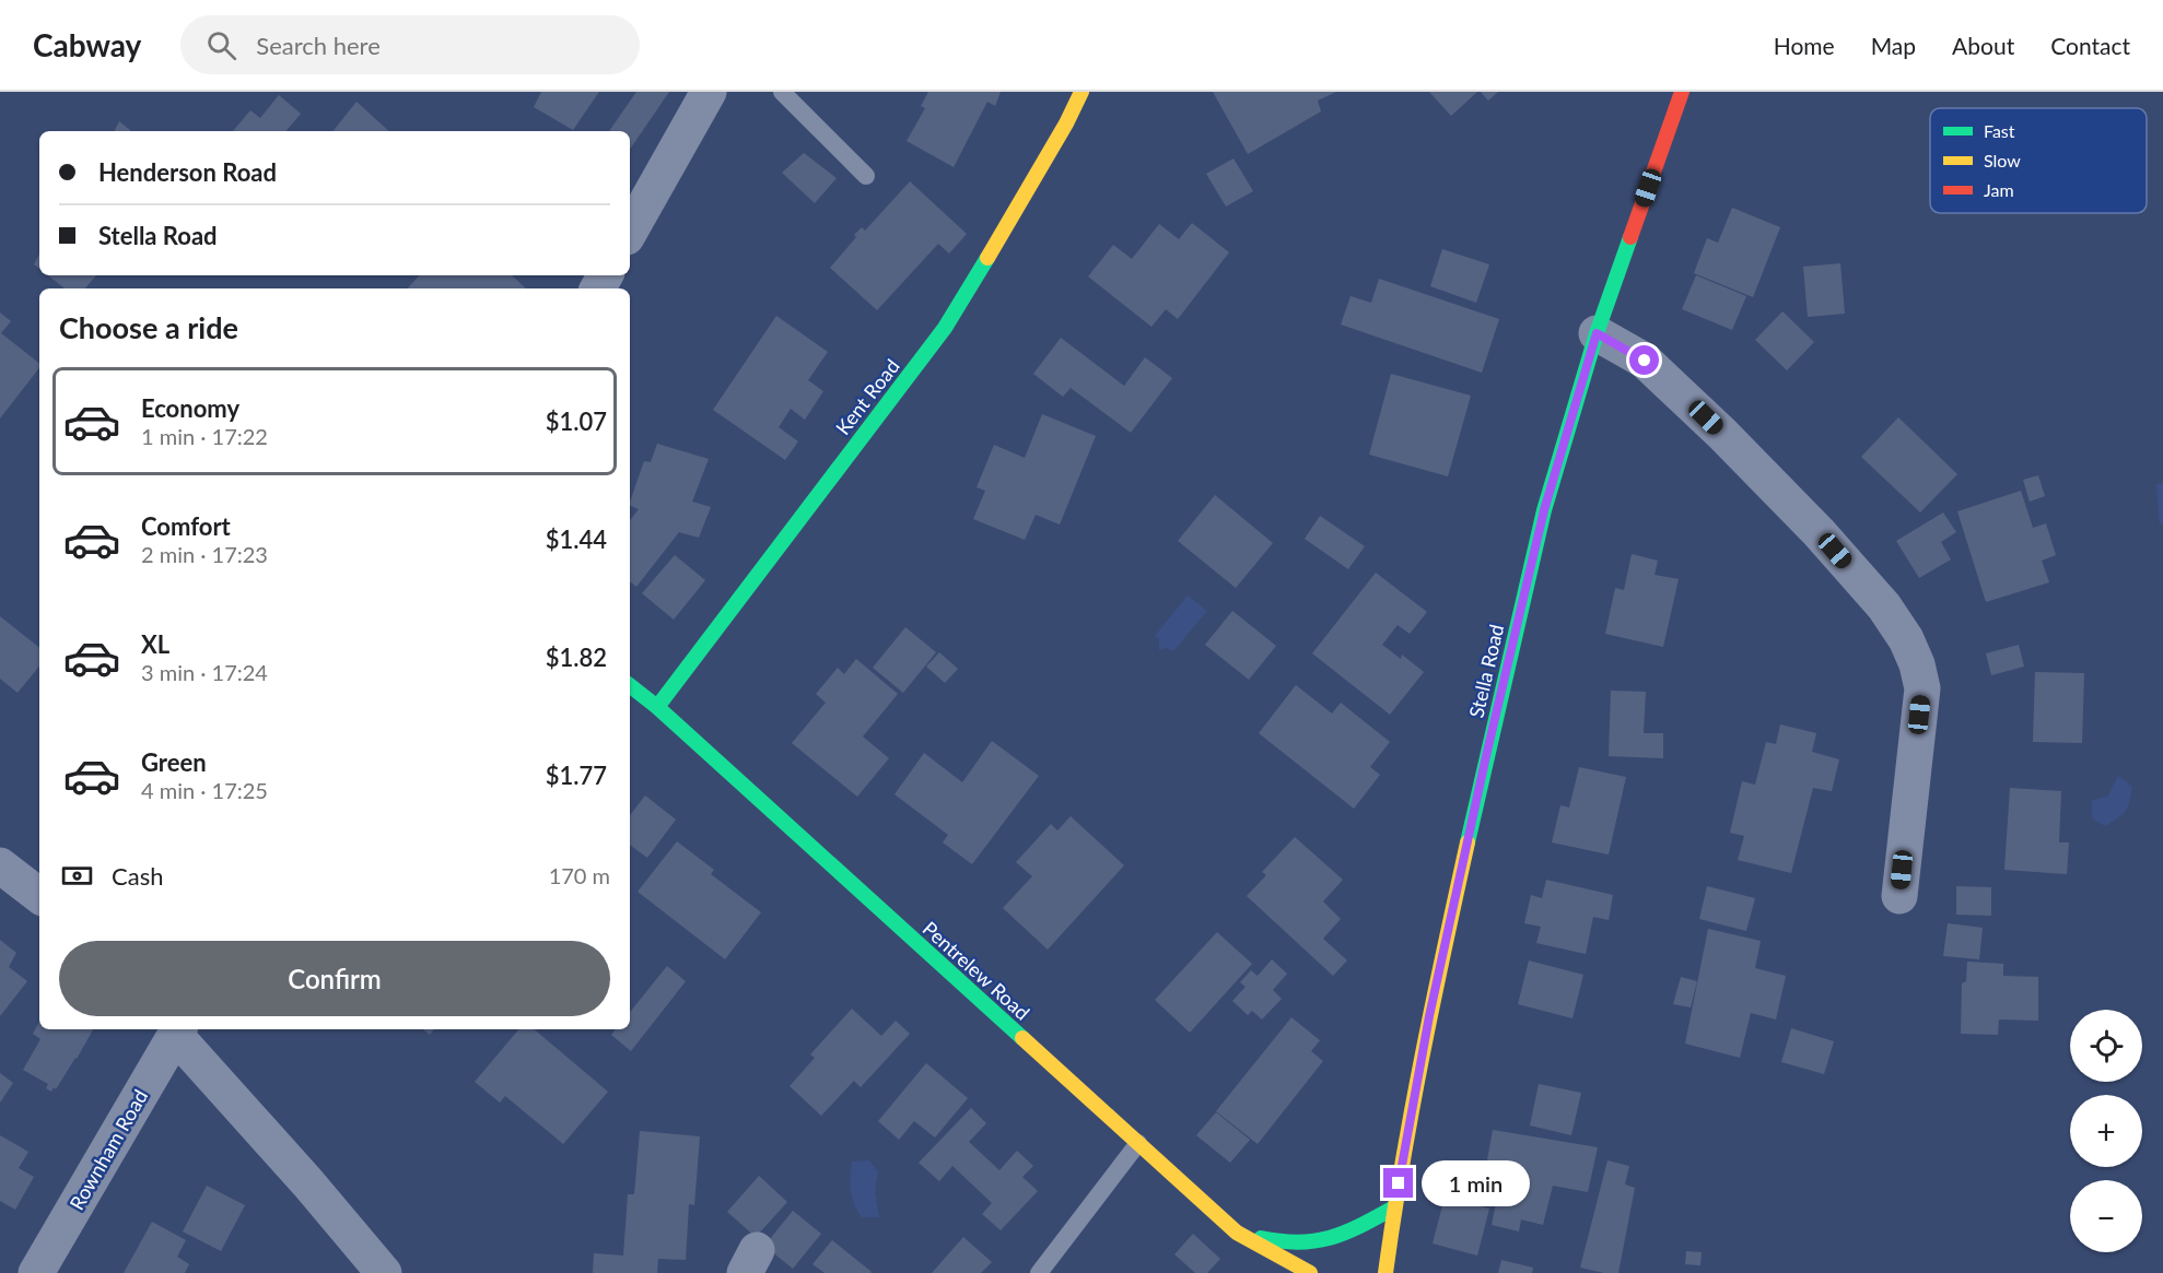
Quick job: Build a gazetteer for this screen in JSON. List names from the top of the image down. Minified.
{"streets":{"street":["Kent Road","Stella Road","Pentrelew Road","Rownham Road"]},"crossings":[["Kent Road","Pentrelew Road"]],"legend":["Fast","Slow","Jam"],"page":{"header":"Cabway","search":"Search here","nav":["Home","Map","About","Contact"],"banner":["Henderson Road","Stella Road"],"heading":"Choose a ride","list":[{"name":"Economy","note":"1 min · 17:22","value":"$1.07"},{"name":"Comfort","note":"2 min · 17:23","value":"$1.44"},{"name":"XL","note":"3 min · 17:24","value":"$1.82"},{"name":"Green","note":"4 min · 17:25","value":"$1.77"}],"pay":["Cash","170 m"],"buttons":"Confirm","map_buttons":["+","−"],"bubble":"1 min"}}
